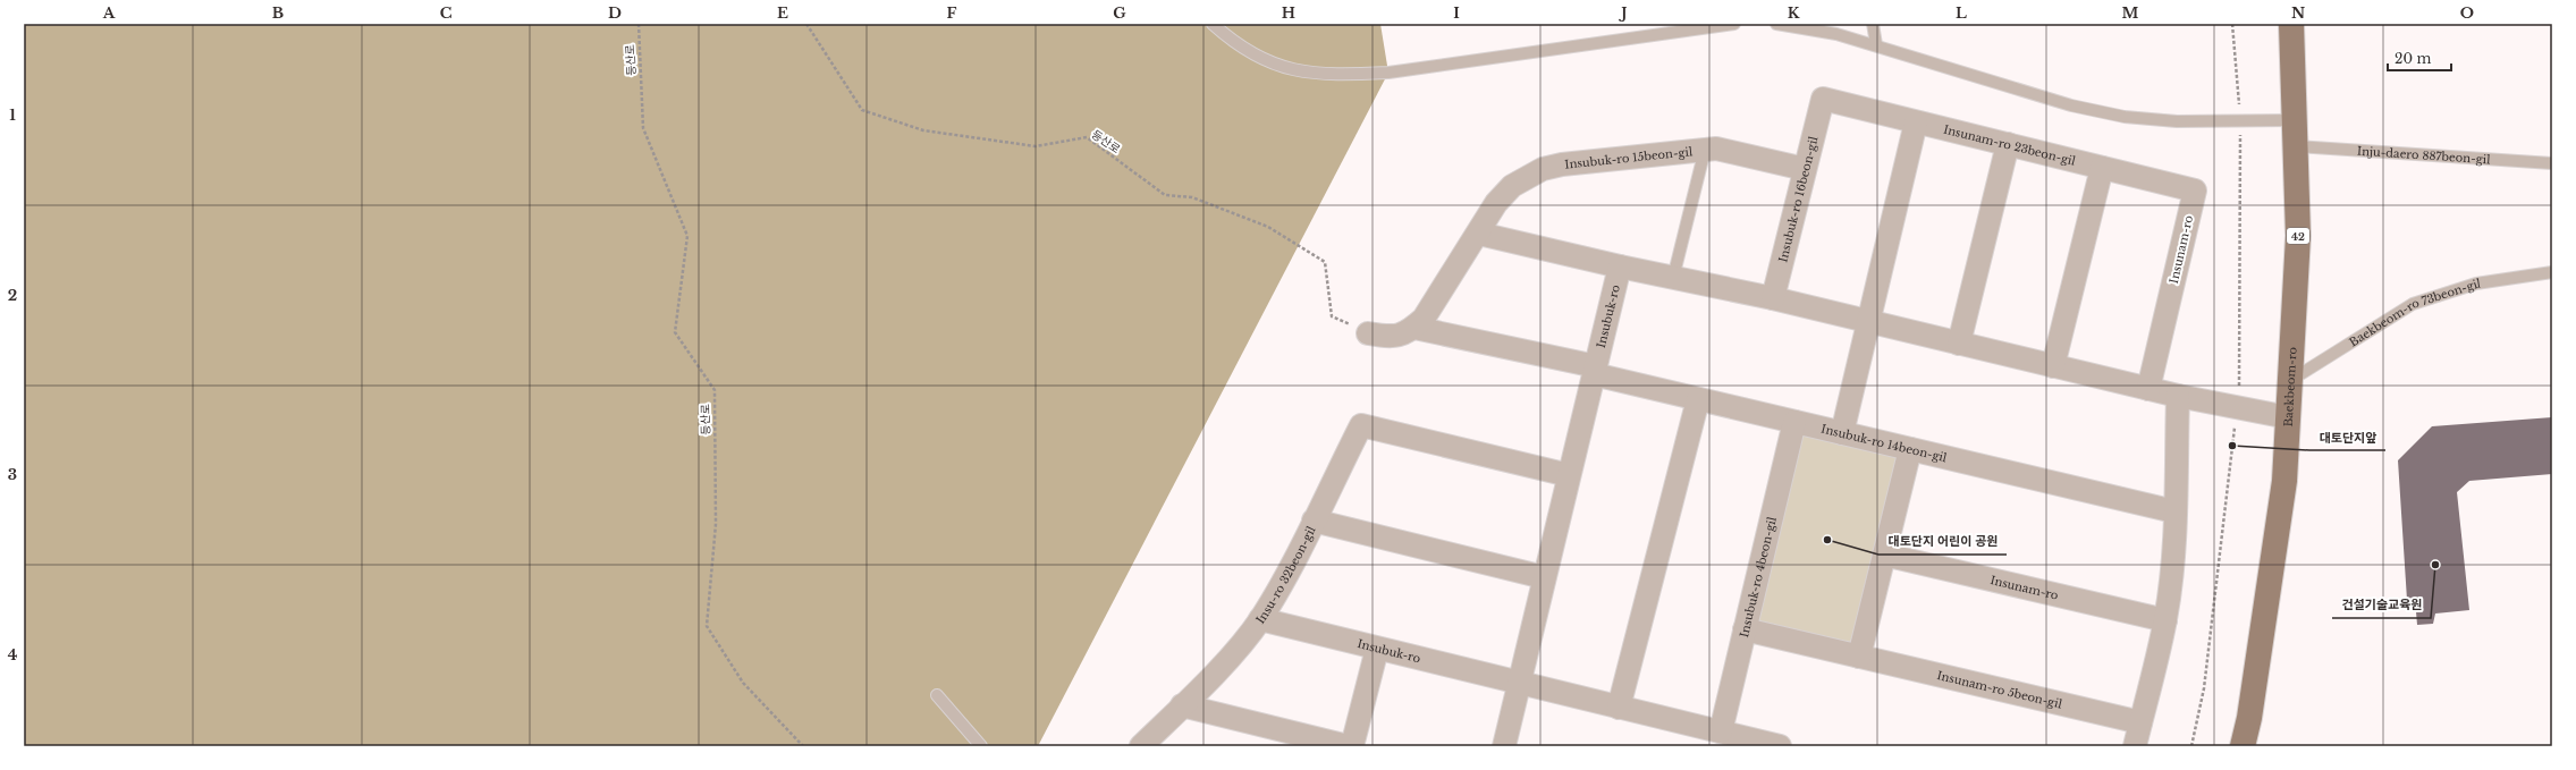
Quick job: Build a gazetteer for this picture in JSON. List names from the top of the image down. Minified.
{"streets":{"main road":["42","Baekbeom-ro"],"street":["Insunam-ro 23beon-gil","Insubuk-ro 15beon-gil","Insubuk-ro 16beon-gil","Insunam-ro","Insubuk-ro","Insubuk-ro 14beon-gil","Insu-ro 32beon-gil","Insubuk-ro 4beon-gil","Insunam-ro 5beon-gil"],"lane":["Inju-daero 887beon-gil","Baekbeom-ro 73beon-gil"],"path":["등산로"]},"crossings":[["등산로","Insubuk-ro 15beon-gil"],["Insunam-ro 23beon-gil","Insubuk-ro 16beon-gil"],["Insunam-ro 23beon-gil","Insunam-ro"],["Inju-daero 887beon-gil","Baekbeom-ro"],["Insubuk-ro 15beon-gil","Insubuk-ro 16beon-gil"],["Baekbeom-ro 73beon-gil","Baekbeom-ro"],["Insubuk-ro","Insubuk-ro 14beon-gil"],["Insubuk-ro","Insu-ro 32beon-gil"],["Insubuk-ro 14beon-gil","Insubuk-ro 4beon-gil"],["Insubuk-ro 4beon-gil","Insunam-ro 5beon-gil"]],"places":["대토단지앞","대토단지 어린이 공원","건설기술교육원"],"scale_bar":"20 m","grid":{"columns":["A","B","C","D","E","F","G","H","I","J","K","L","M","N","O"],"rows":["1","2","3","4"]}}
